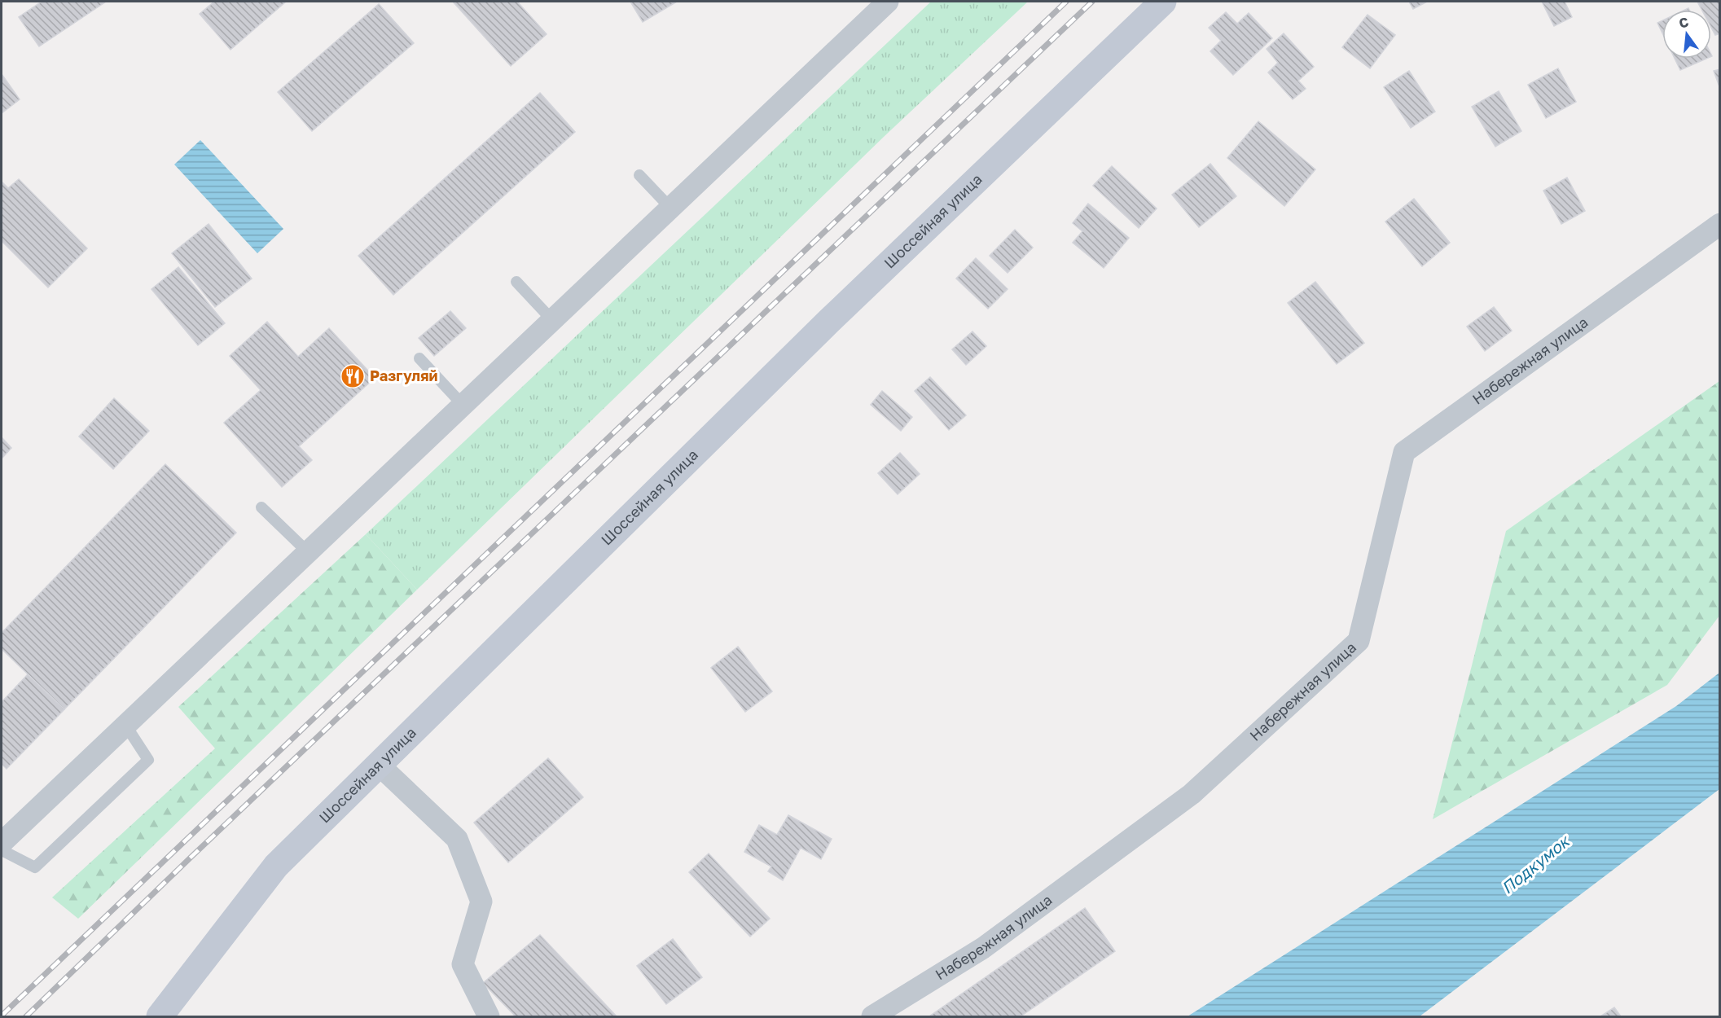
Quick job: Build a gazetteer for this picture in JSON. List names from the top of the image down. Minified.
{"streets":{"main road":["Шоссейная улица"],"street":["Набережная улица"]},"water":["Подкумок"],"places":{"restaurant":["Разгуляй"]},"north":"top"}
